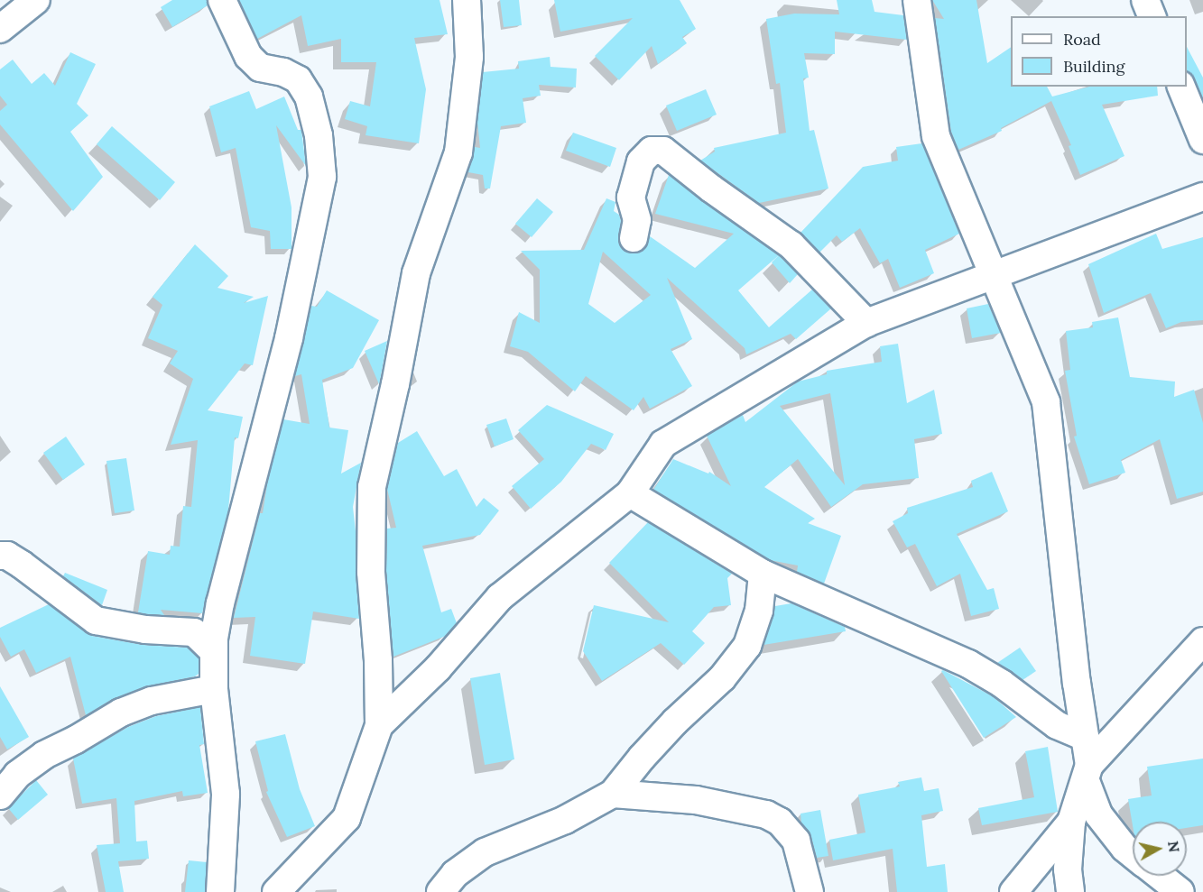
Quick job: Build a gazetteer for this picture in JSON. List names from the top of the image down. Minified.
{"legend":["Road","Building"],"north":"right"}
